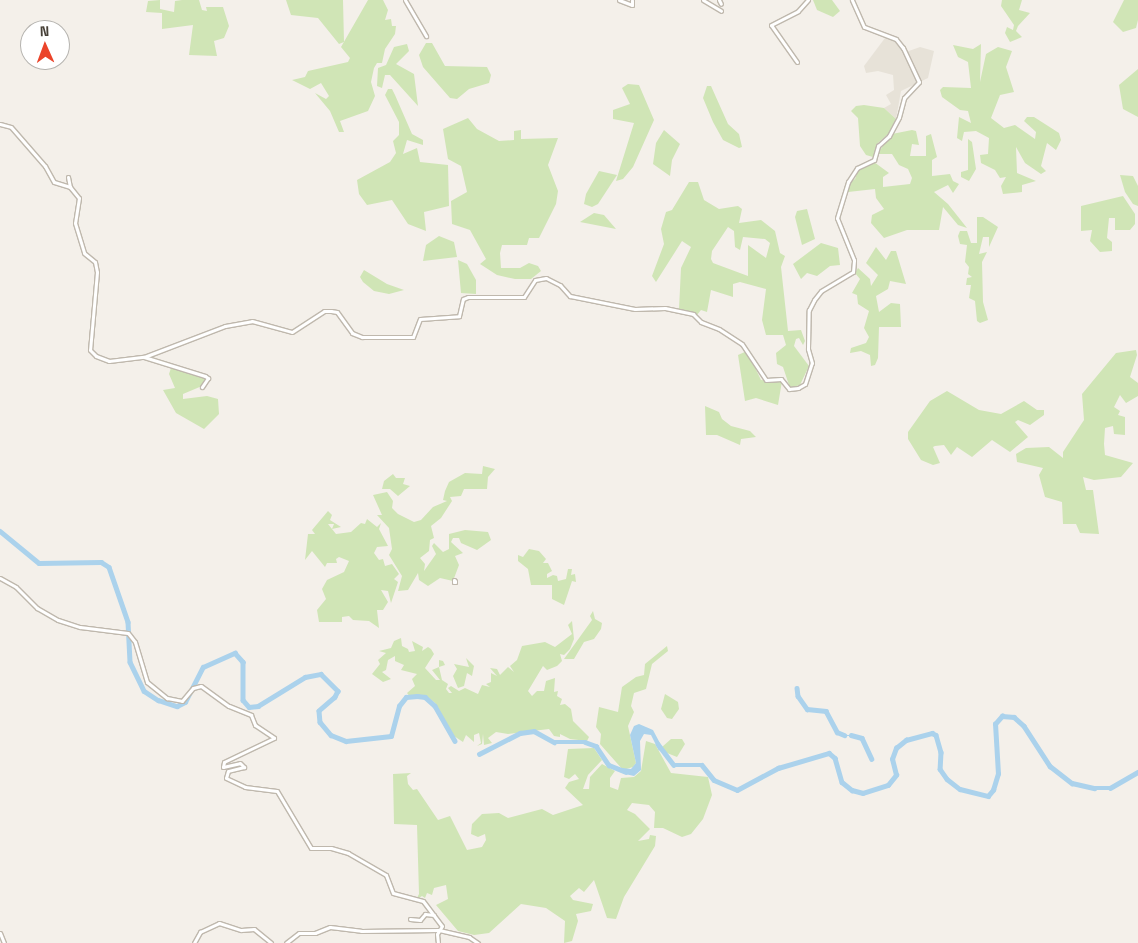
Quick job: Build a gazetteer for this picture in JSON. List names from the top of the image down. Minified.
{"north":"top"}
